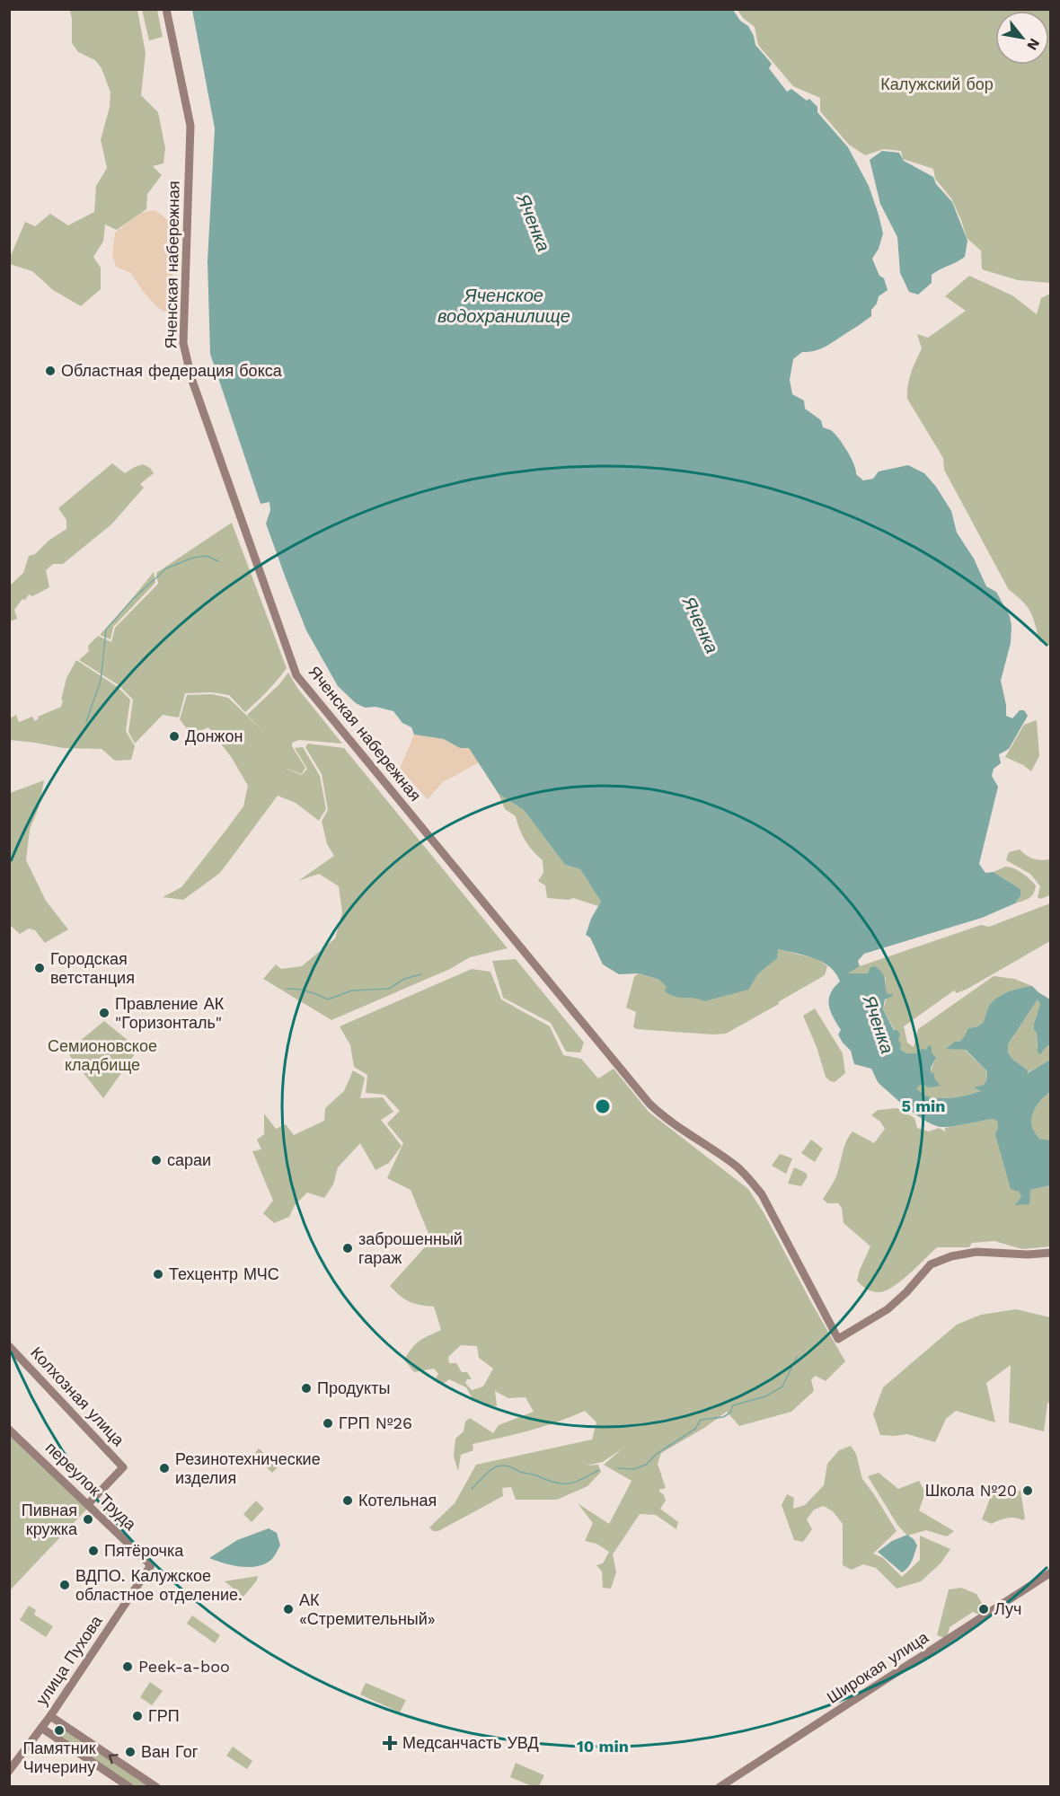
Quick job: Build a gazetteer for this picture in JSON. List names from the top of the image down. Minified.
{"streets":{"street":["Яченская набережная","Колхозная улица","переулок Труда","улица Пухова","Широкая улица"]},"crossings":[["Колхозная улица","переулок Труда"],["переулок Труда","улица Пухова"]],"water":["Яченка","Яченское водохранилище"],"parks":["Калужский бор","Семионовское кладбище"],"places":{"other":["Областная федерация бокса","Донжон","Городская ветстанция","Правление АК \"Горизонталь\"","сараи","заброшенный гараж","Техцентр МЧС","Продукты","ГРП №26","Резинотехнические изделия","Школа №20","Котельная","Пивная кружка","Пятёрочка","ВДПО. Калужское областное отделение.","АК «Стремительный»","Луч","Peek-a-boo","ГРП","Памятник Чичерину","Ван Гог"],"health":["Медсанчасть УВД"]},"north":"bottom right","rings":["5 min","10 min"]}
